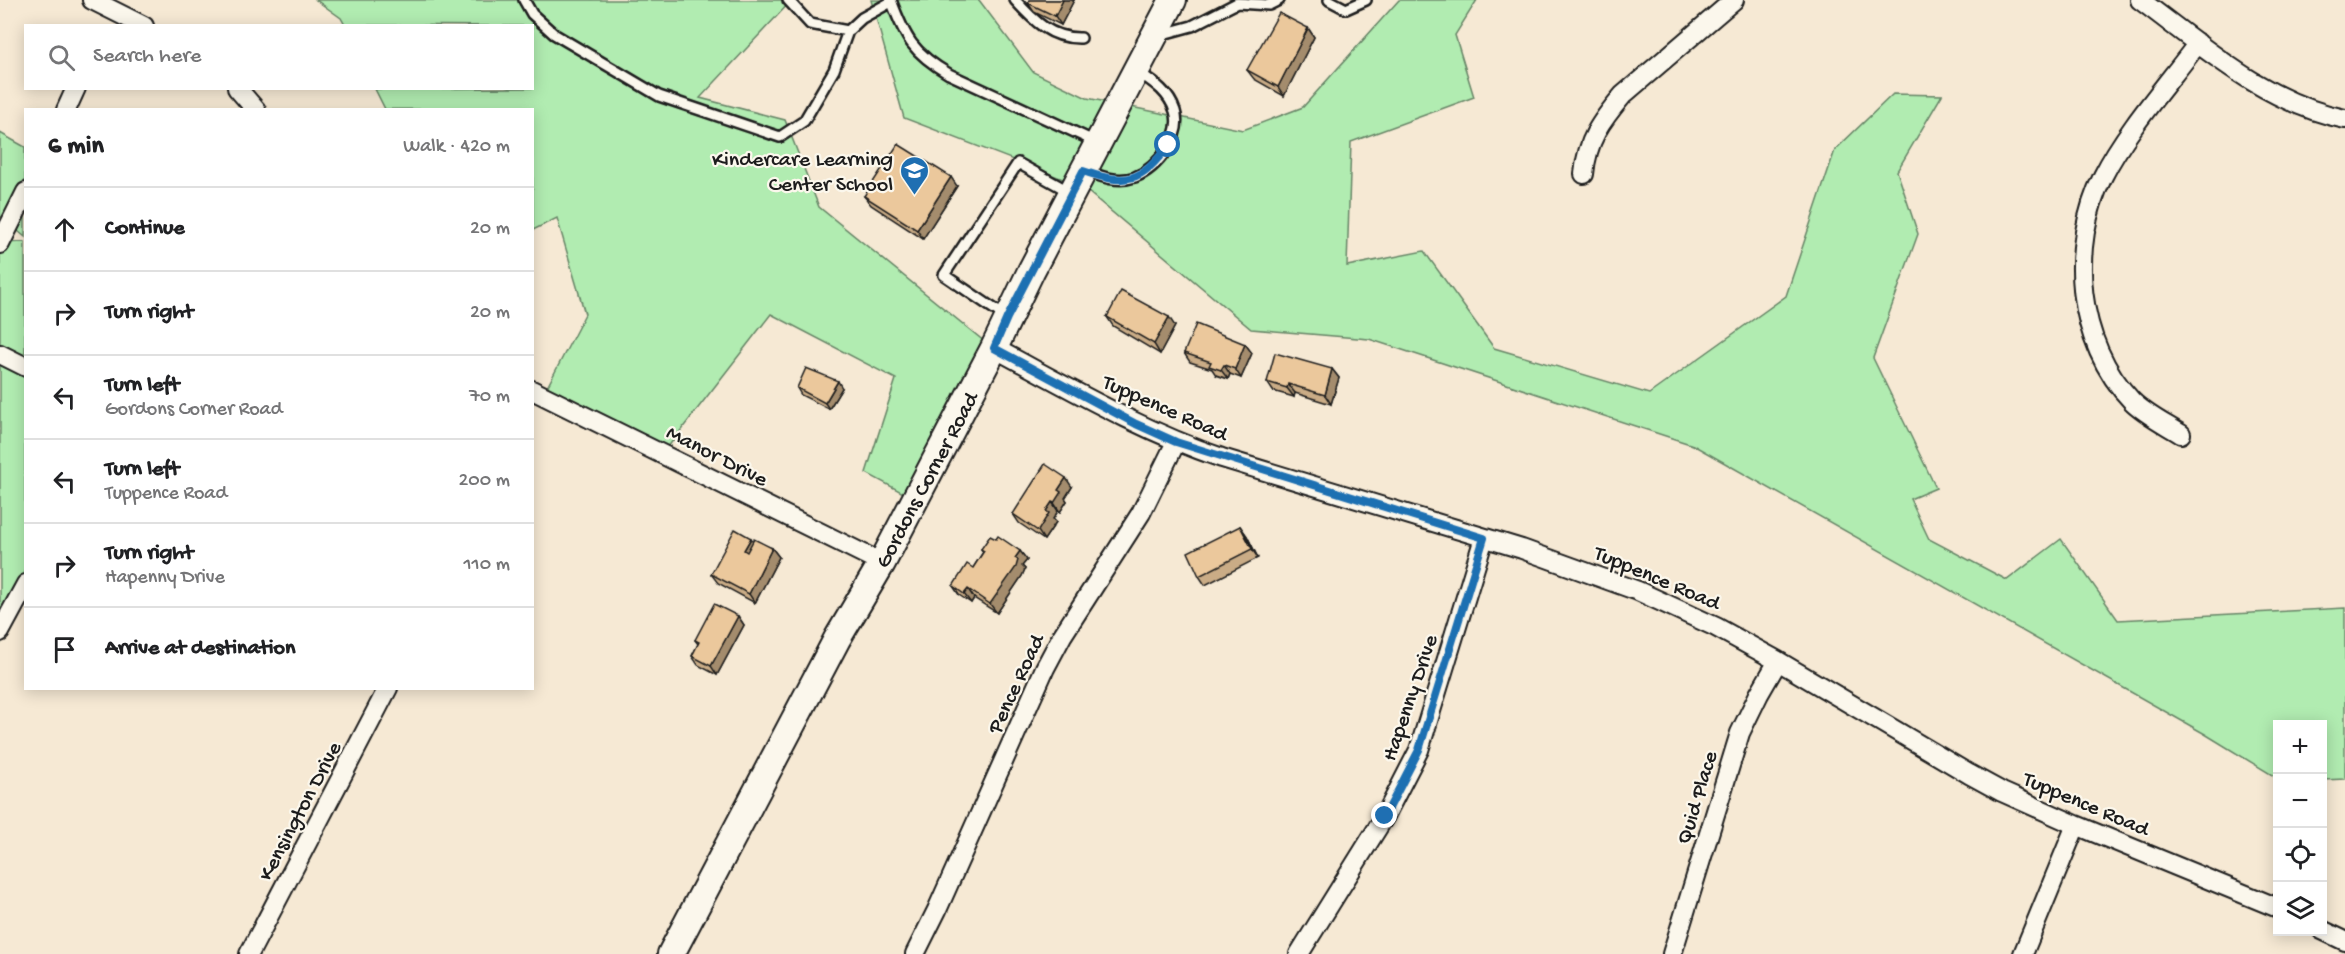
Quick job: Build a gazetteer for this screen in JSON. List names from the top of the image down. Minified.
{"streets":{"street":["Tuppence Road","Manor Drive","Gordons Corner Road","Pence Road","Hapenny Drive","Quid Place","Kensington Drive"]},"crossings":[["Tuppence Road","Gordons Corner Road"],["Tuppence Road","Pence Road"],["Tuppence Road","Hapenny Drive"],["Tuppence Road","Quid Place"],["Manor Drive","Gordons Corner Road"]],"places":{"school or university":["Kindercare Learning Center School"]},"page":{"search":"Search here","heading":["6 min","Walk · 420 m"],"list":[["Continue","20 m"],["Turn right","20 m"],["Turn left","Gordons Corner Road","70 m"],["Turn left","Tuppence Road","200 m"],["Turn right","Hapenny Drive","110 m"],"Arrive at destination"],"map_buttons":["+","−"]}}
